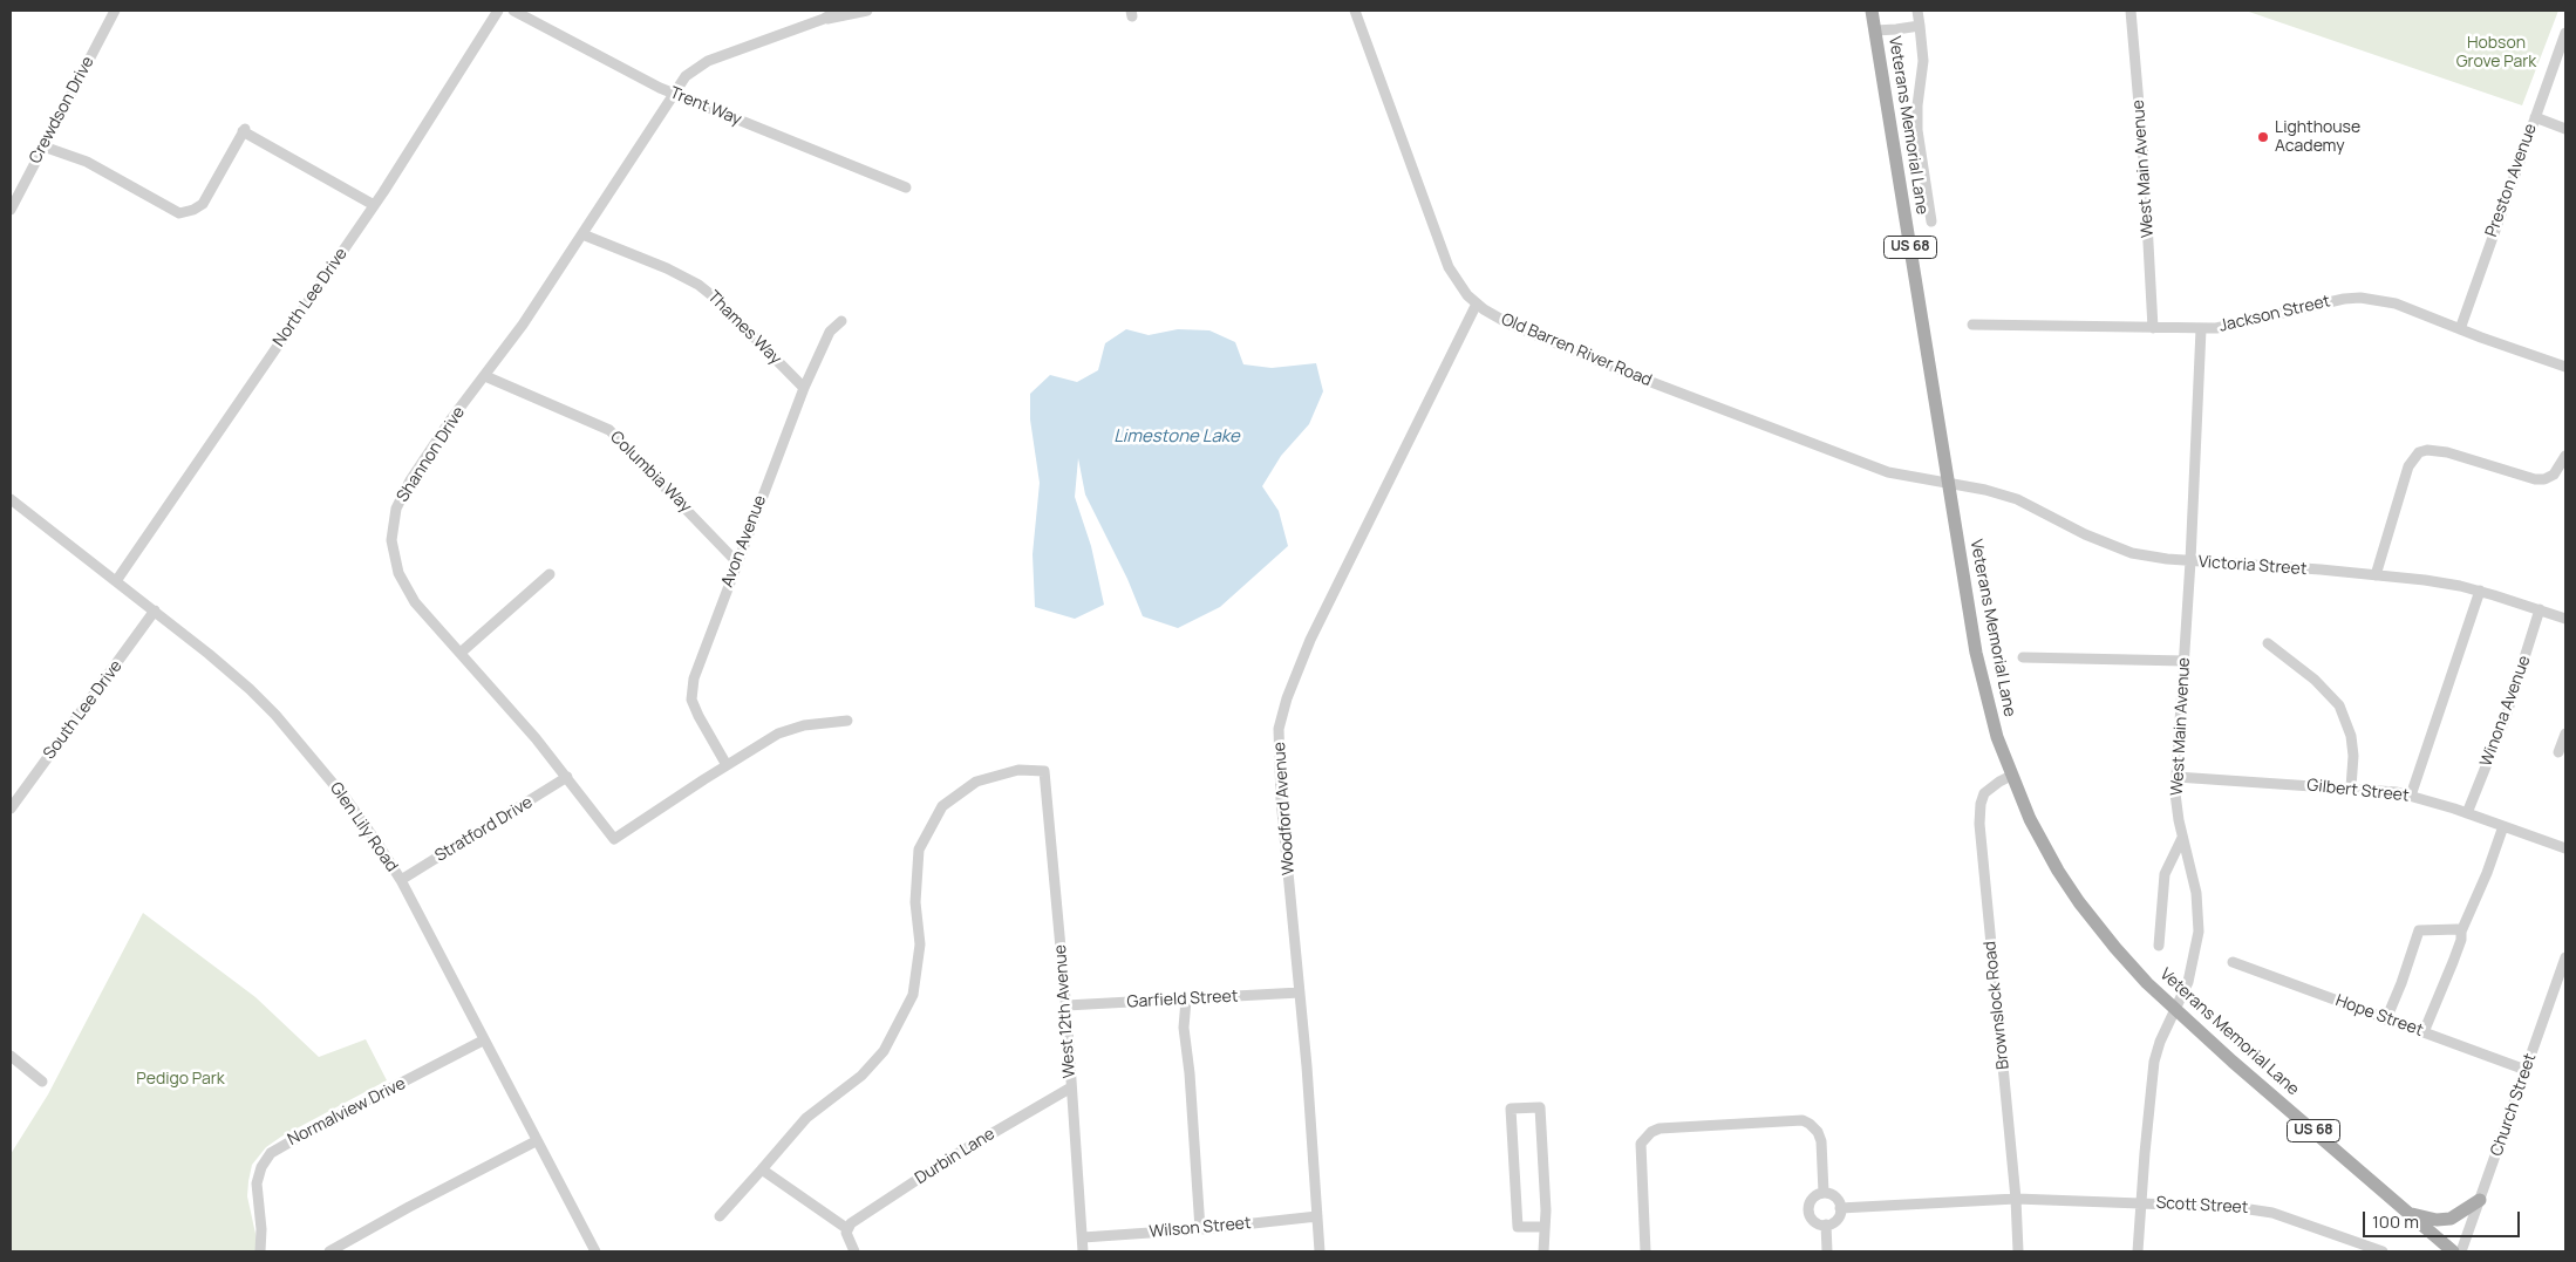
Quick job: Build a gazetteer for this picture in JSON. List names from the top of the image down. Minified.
{"streets":{"main road":["Veterans Memorial Lane","US 68"],"street":["Trent Way","Crewdson Drive","West Main Avenue","Preston Avenue","North Lee Drive","Jackson Street","Thames Way","Old Barren River Road","Shannon Drive","Columbia Way","Avon Avenue","Victoria Street","South Lee Drive","Winona Avenue","Gilbert Street","Woodford Avenue","Glen Lily Road","Stratford Drive","Garfield Street","Brownslock Road","West 12th Avenue","Hope Street","Church Street","Normalview Drive","Durbin Lane","Scott Street","Wilson Street"]},"crossings":[["Trent Way","Shannon Drive"],["Veterans Memorial Lane","West Main Avenue"],["Veterans Memorial Lane","Old Barren River Road"],["Veterans Memorial Lane","Victoria Street"],["Veterans Memorial Lane","Brownslock Road"],["West Main Avenue","Jackson Street"],["West Main Avenue","Victoria Street"],["West Main Avenue","Gilbert Street"],["West Main Avenue","Scott Street"],["Preston Avenue","Jackson Street"],["North Lee Drive","Glen Lily Road"],["Thames Way","Shannon Drive"],["Thames Way","Avon Avenue"],["Old Barren River Road","Victoria Street"],["Old Barren River Road","Woodford Avenue"],["Shannon Drive","Columbia Way"],["Shannon Drive","Avon Avenue"],["Shannon Drive","Stratford Drive"],["Columbia Way","Avon Avenue"],["Victoria Street","Winona Avenue"],["South Lee Drive","Glen Lily Road"],["Winona Avenue","Gilbert Street"],["Woodford Avenue","Garfield Street"],["Woodford Avenue","Wilson Street"],["Glen Lily Road","Stratford Drive"],["Glen Lily Road","Normalview Drive"],["Garfield Street","West 12th Avenue"],["Brownslock Road","Scott Street"],["West 12th Avenue","Durbin Lane"],["West 12th Avenue","Wilson Street"],["Hope Street","Church Street"]],"water":["Limestone Lake"],"parks":["Hobson Grove Park","Pedigo Park"],"places":["Lighthouse Academy"],"scale_bar":"100 m"}
